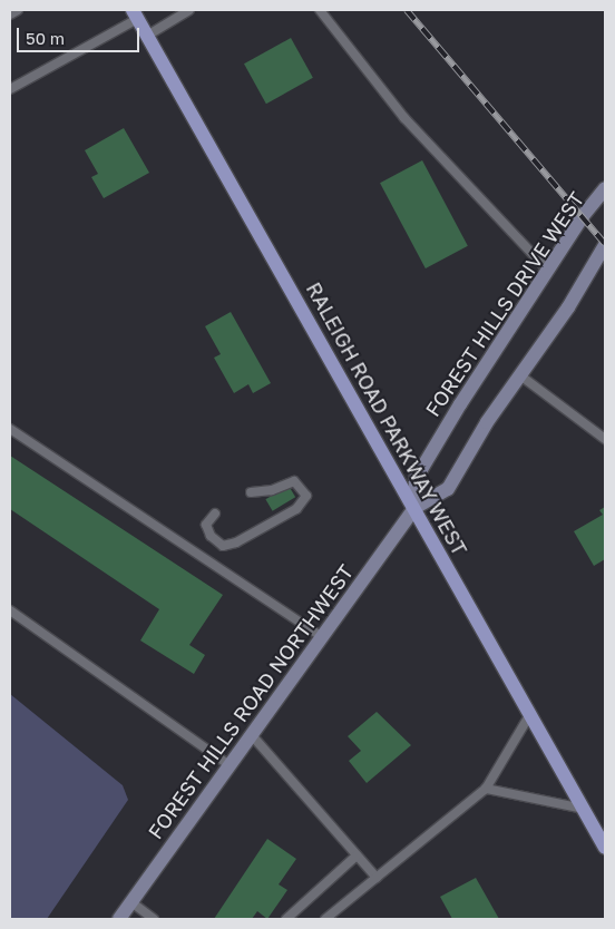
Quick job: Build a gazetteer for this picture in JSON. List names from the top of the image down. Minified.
{"streets":{"main road":["FOREST HILLS DRIVE WEST","RALEIGH ROAD PARKWAY WEST","FOREST HILLS ROAD NORTHWEST"]},"crossings":[["FOREST HILLS DRIVE WEST","RALEIGH ROAD PARKWAY WEST"],["FOREST HILLS DRIVE WEST","FOREST HILLS ROAD NORTHWEST"],["RALEIGH ROAD PARKWAY WEST","FOREST HILLS ROAD NORTHWEST"]],"scale_bar":"50 m"}
